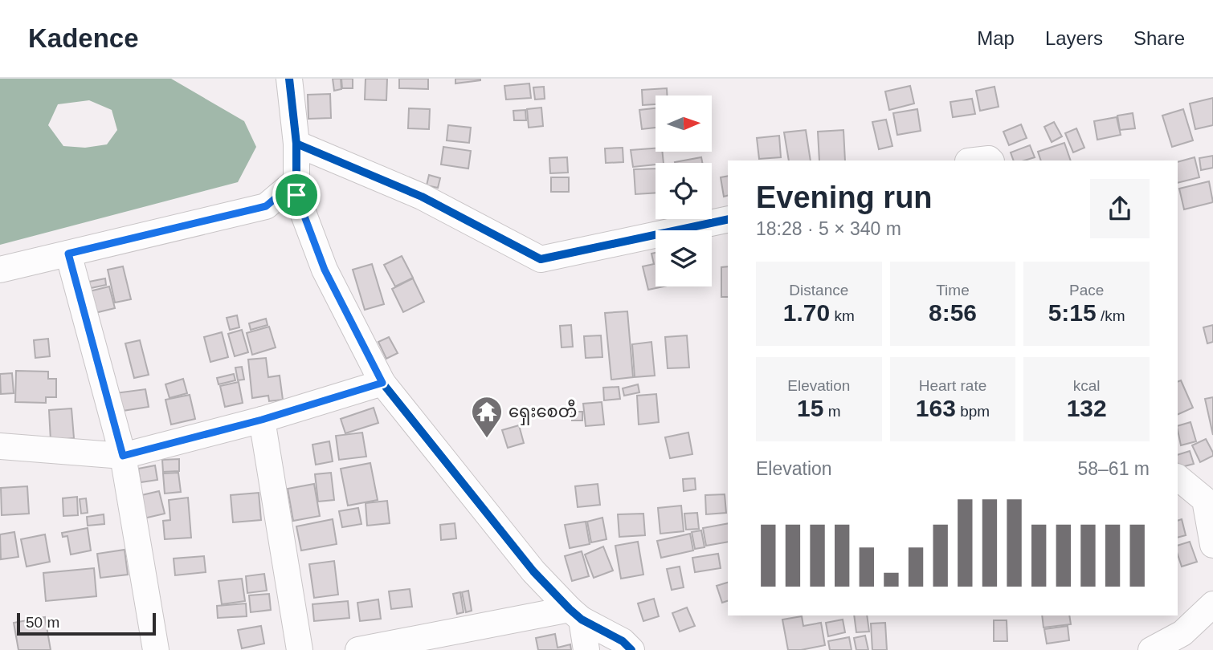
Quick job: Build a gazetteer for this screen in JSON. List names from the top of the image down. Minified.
{"places":{"temple":["ရှေးစေတီ"]},"scale_bar":"50 m","north":"right","page":{"header":"Kadence","nav":["Map","Layers","Share"],"heading":["Evening run","18:28 · 5 × 340 m"],"stats":[["Distance","1.70 km"],["Time","8:56"],["Pace","5:15 /km"],["Elevation","15 m"],["Heart rate","163 bpm"],["kcal","132"]],"chart":["Elevation","58–61 m"],"scale":"50 m"}}
